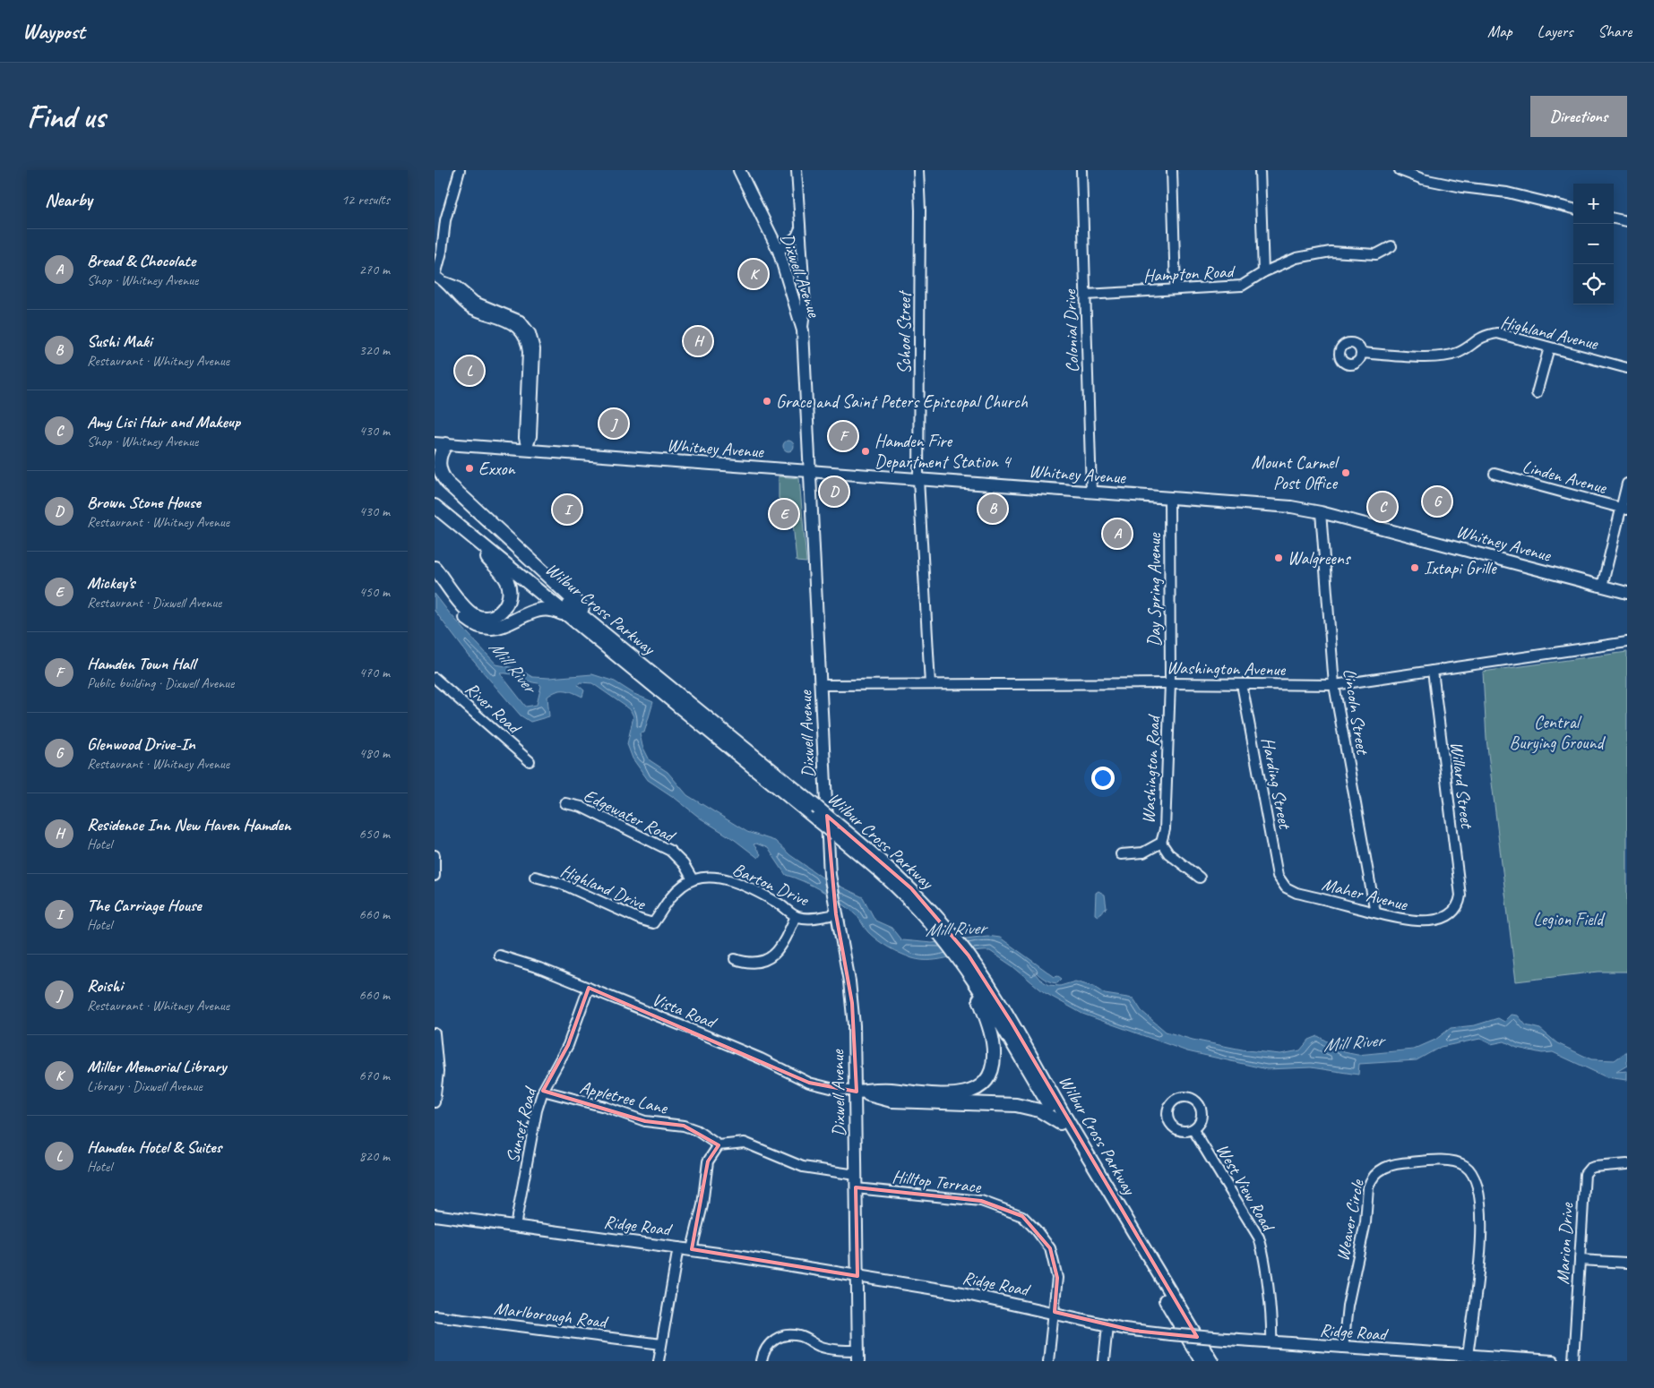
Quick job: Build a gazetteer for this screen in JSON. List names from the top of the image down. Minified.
{"streets":{"highway":["Wilbur Cross Parkway"],"main road":["Dixwell Avenue","Whitney Avenue","Ridge Road"],"street":["Hampton Road","Colonial Drive","Highland Avenue","School Street","Linden Avenue","Day Spring Avenue","Washington Avenue","River Road","Lincoln Street","Washington Road","Harding Street","Willard Street","Edgewater Road","Barton Drive","Highland Drive","Maher Avenue","Vista Road","Appletree Lane","Sunset Road","Hilltop Terrace","West View Road","Weaver Circle","Marion Drive","Marlborough Road"]},"crossings":[["Hampton Road","Colonial Drive"],["Dixwell Avenue","Whitney Avenue"],["Dixwell Avenue","Washington Avenue"],["Dixwell Avenue","Barton Drive"],["Dixwell Avenue","Vista Road"],["Dixwell Avenue","Hilltop Terrace"],["Dixwell Avenue","Ridge Road"],["Colonial Drive","Whitney Avenue"],["School Street","Whitney Avenue"],["School Street","Washington Avenue"],["Whitney Avenue","Day Spring Avenue"],["Whitney Avenue","Lincoln Street"],["Day Spring Avenue","Washington Avenue"],["Day Spring Avenue","Washington Road"],["Washington Avenue","Lincoln Street"],["Washington Avenue","Washington Road"],["Washington Avenue","Harding Street"],["Washington Avenue","Willard Street"],["Lincoln Street","Maher Avenue"],["Harding Street","Maher Avenue"],["Willard Street","Maher Avenue"],["Edgewater Road","Barton Drive"],["Edgewater Road","Highland Drive"],["Barton Drive","Highland Drive"],["Vista Road","Sunset Road"],["Appletree Lane","Sunset Road"],["Sunset Road","Ridge Road"],["Hilltop Terrace","Ridge Road"],["West View Road","Ridge Road"],["Weaver Circle","Ridge Road"]],"water":["Mill River"],"parks":["Central Burying Ground","Legion Field"],"places":["Grace and Saint Peters Episcopal Church","Hamden Fire Department Station 4","Exxon","Mount Carmel Post Office","Walgreens","Ixtapi Grille"],"page":{"header":"Waypost","nav":["Map","Layers","Share"],"buttons":"Directions","title":"Find us","heading":["Nearby","12 results"],"map_buttons":["+","−"],"list":[{"mark":"A","name":"Bread & Chocolate","note":"Shop · Whitney Avenue","value":"270 m"},{"mark":"B","name":"Sushi Maki","note":"Restaurant · Whitney Avenue","value":"320 m"},{"mark":"C","name":"Amy Lisi Hair and Makeup","note":"Shop · Whitney Avenue","value":"430 m"},{"mark":"D","name":"Brown Stone House","note":"Restaurant · Whitney Avenue","value":"430 m"},{"mark":"E","name":"Mickey’s","note":"Restaurant · Dixwell Avenue","value":"450 m"},{"mark":"F","name":"Hamden Town Hall","note":"Public building · Dixwell Avenue","value":"470 m"},{"mark":"G","name":"Glenwood Drive-In","note":"Restaurant · Whitney Avenue","value":"480 m"},{"mark":"H","name":"Residence Inn New Haven Hamden","note":"Hotel","value":"650 m"},{"mark":"I","name":"The Carriage House","note":"Hotel","value":"660 m"},{"mark":"J","name":"Roishi","note":"Restaurant · Whitney Avenue","value":"660 m"},{"mark":"K","name":"Miller Memorial Library","note":"Library · Dixwell Avenue","value":"670 m"},{"mark":"L","name":"Hamden Hotel & Suites","note":"Hotel","value":"820 m"}],"pins":["K","H","L","J","F","D","G","C","B","I","E","A"]}}
